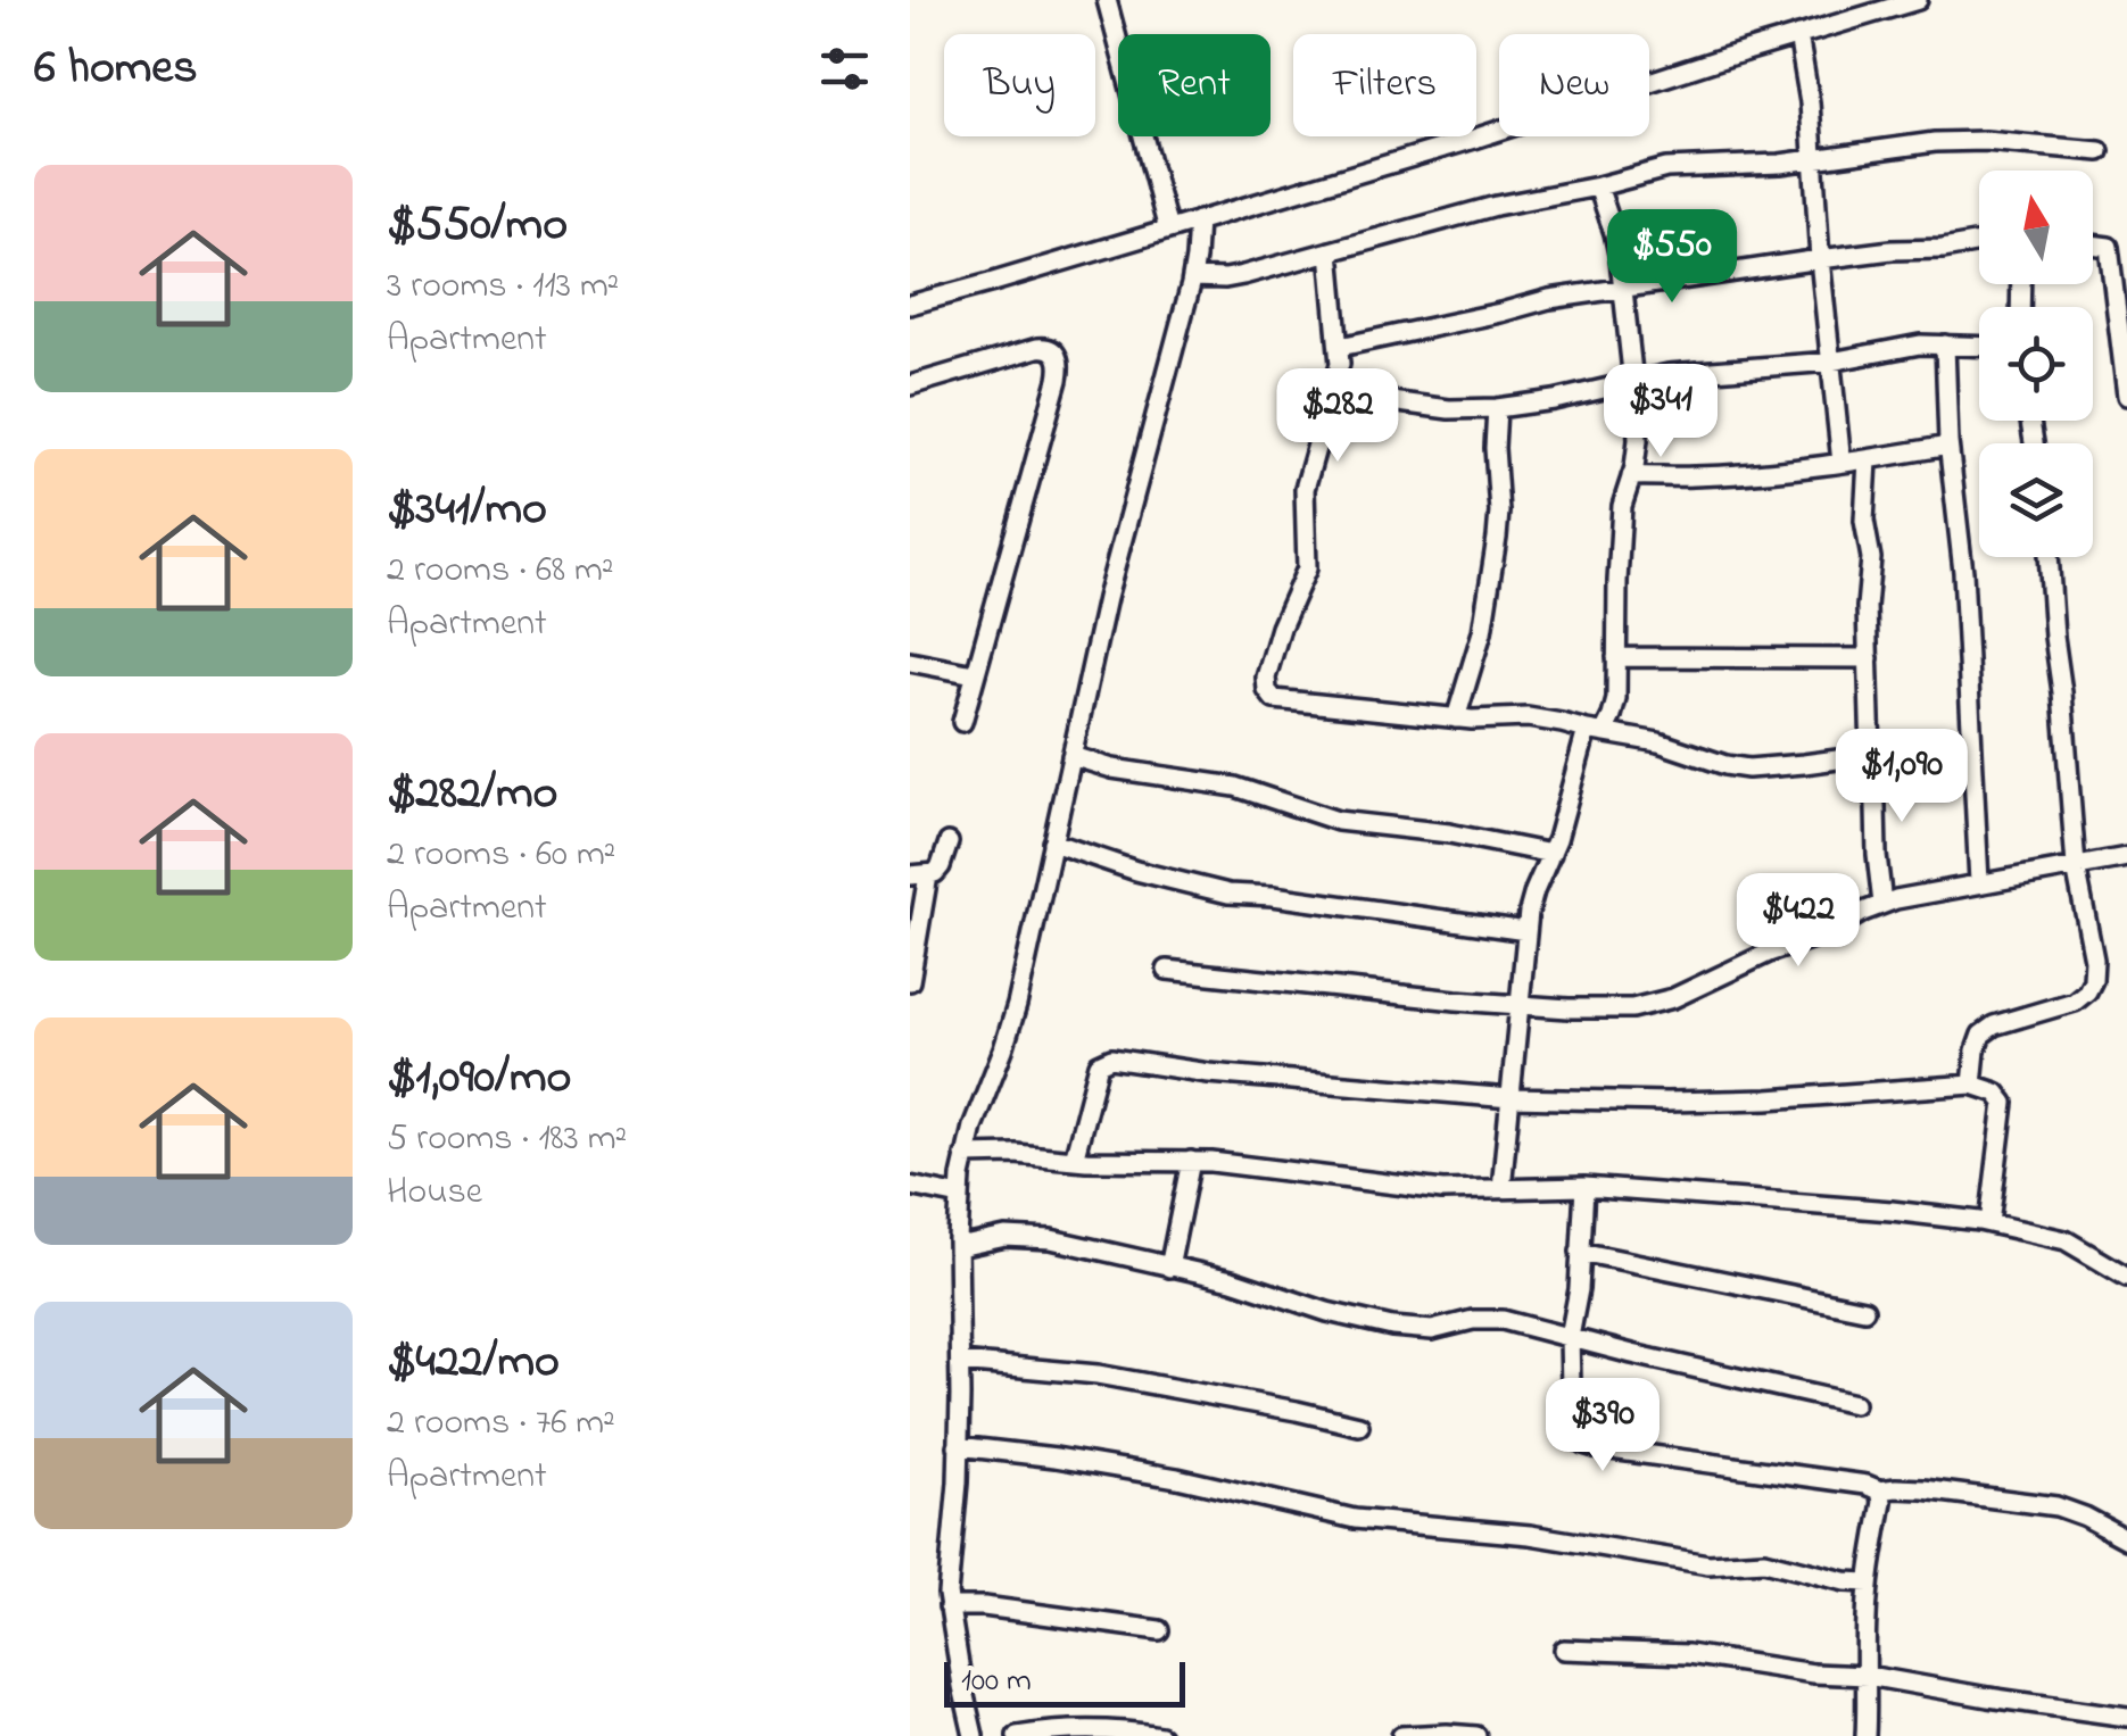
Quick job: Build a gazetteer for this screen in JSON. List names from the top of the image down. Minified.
{"scale_bar":"100 m","north":"top","page":{"heading":"6 homes","chip":["Buy","Rent","Filters","New"],"list":[{"name":"$550/mo","note":"3 rooms · 113 m² · Apartment"},{"name":"$341/mo","note":"2 rooms · 68 m² · Apartment"},{"name":"$282/mo","note":"2 rooms · 60 m² · Apartment"},{"name":"$1,090/mo","note":"5 rooms · 183 m² · House"},{"name":"$422/mo","note":"2 rooms · 76 m² · Apartment"}],"price":["$550","$341","$282","$1,090","$422","$390"],"scale":"100 m"}}
